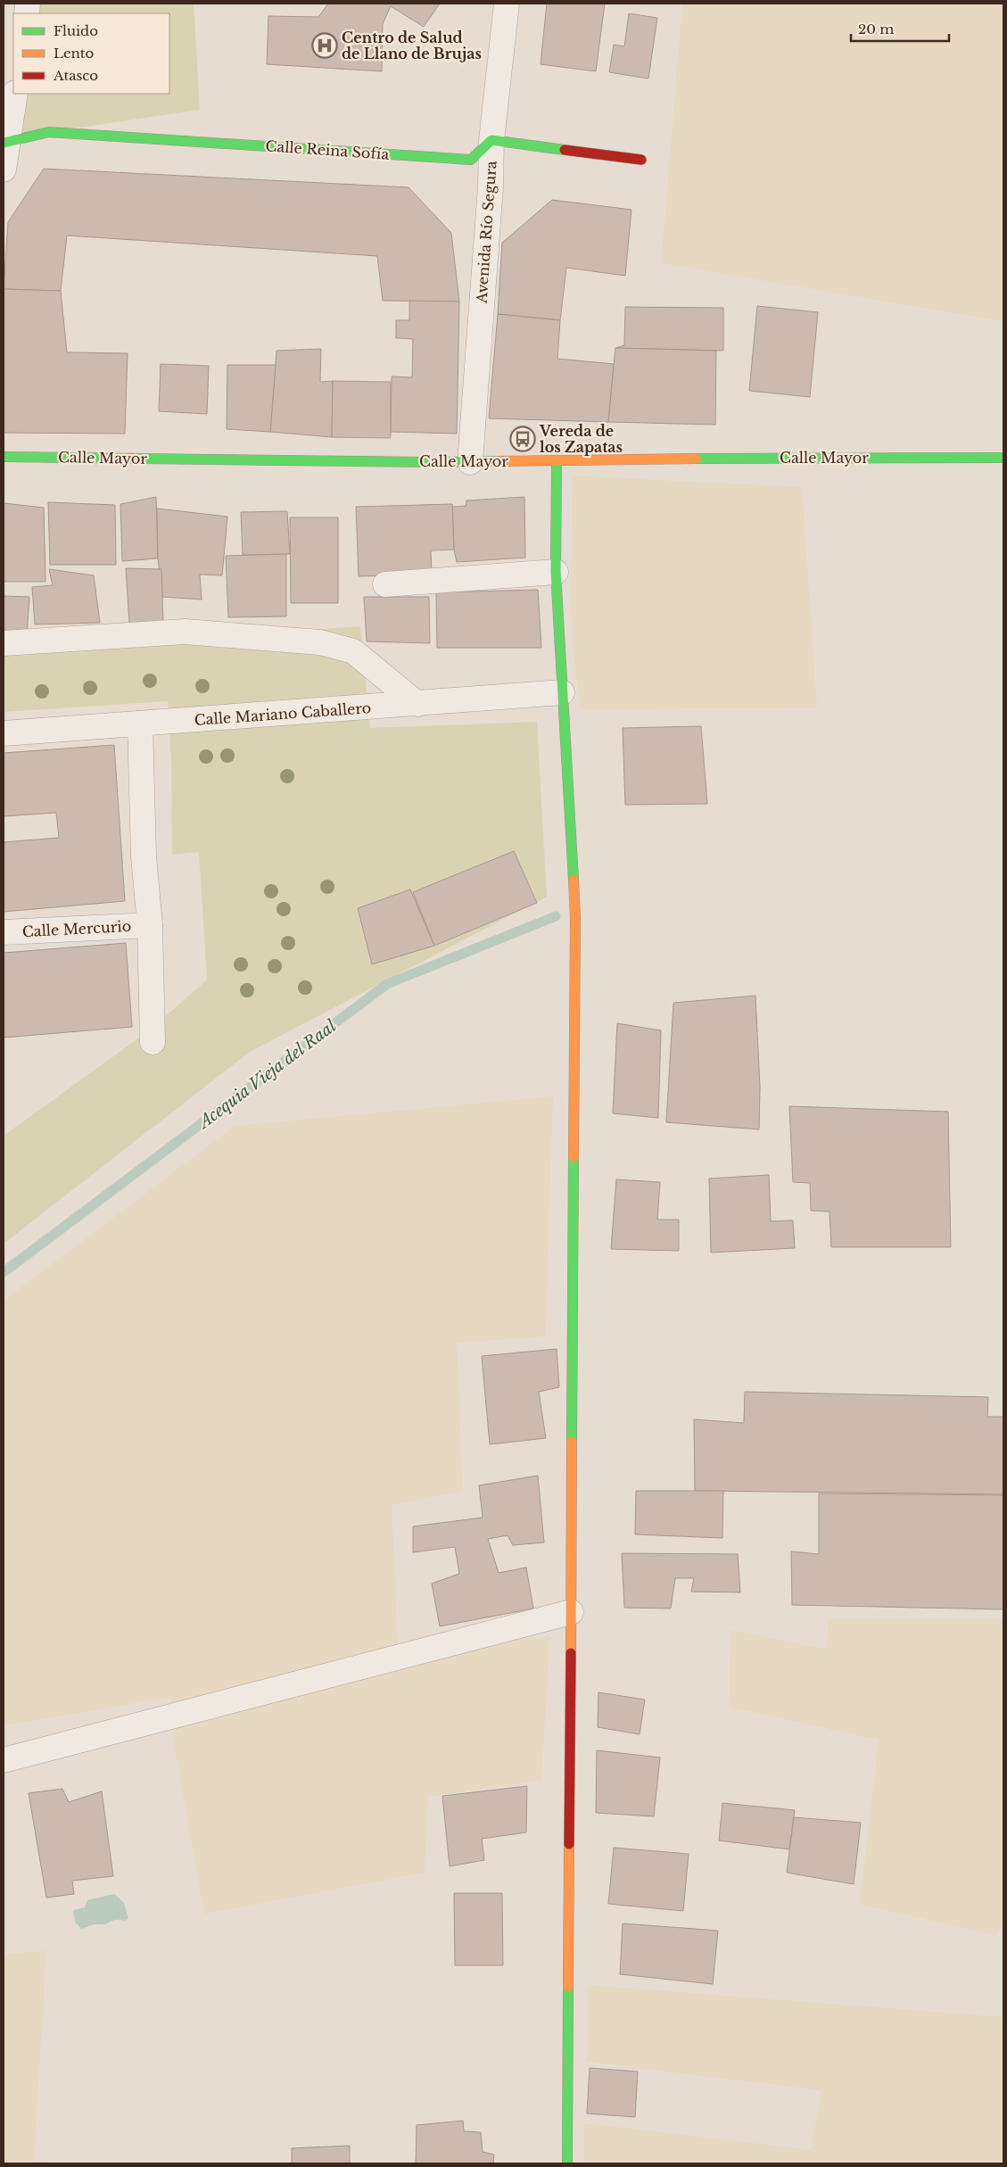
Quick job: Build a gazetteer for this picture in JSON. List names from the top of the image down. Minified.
{"streets":{"main road":["Calle Reina Sofía","Calle Mayor"],"street":["Avenida Río Segura","Calle Mariano Caballero","Calle Mercurio"]},"crossings":[["Calle Reina Sofía","Avenida Río Segura"],["Avenida Río Segura","Calle Mayor"]],"water":["Acequia Vieja del Raal"],"places":{"hospital":["Centro de Salud de Llano de Brujas"],"bus stop":["Vereda de los Zapatas"]},"legend":["Fluido","Lento","Atasco"],"scale_bar":"20 m"}
